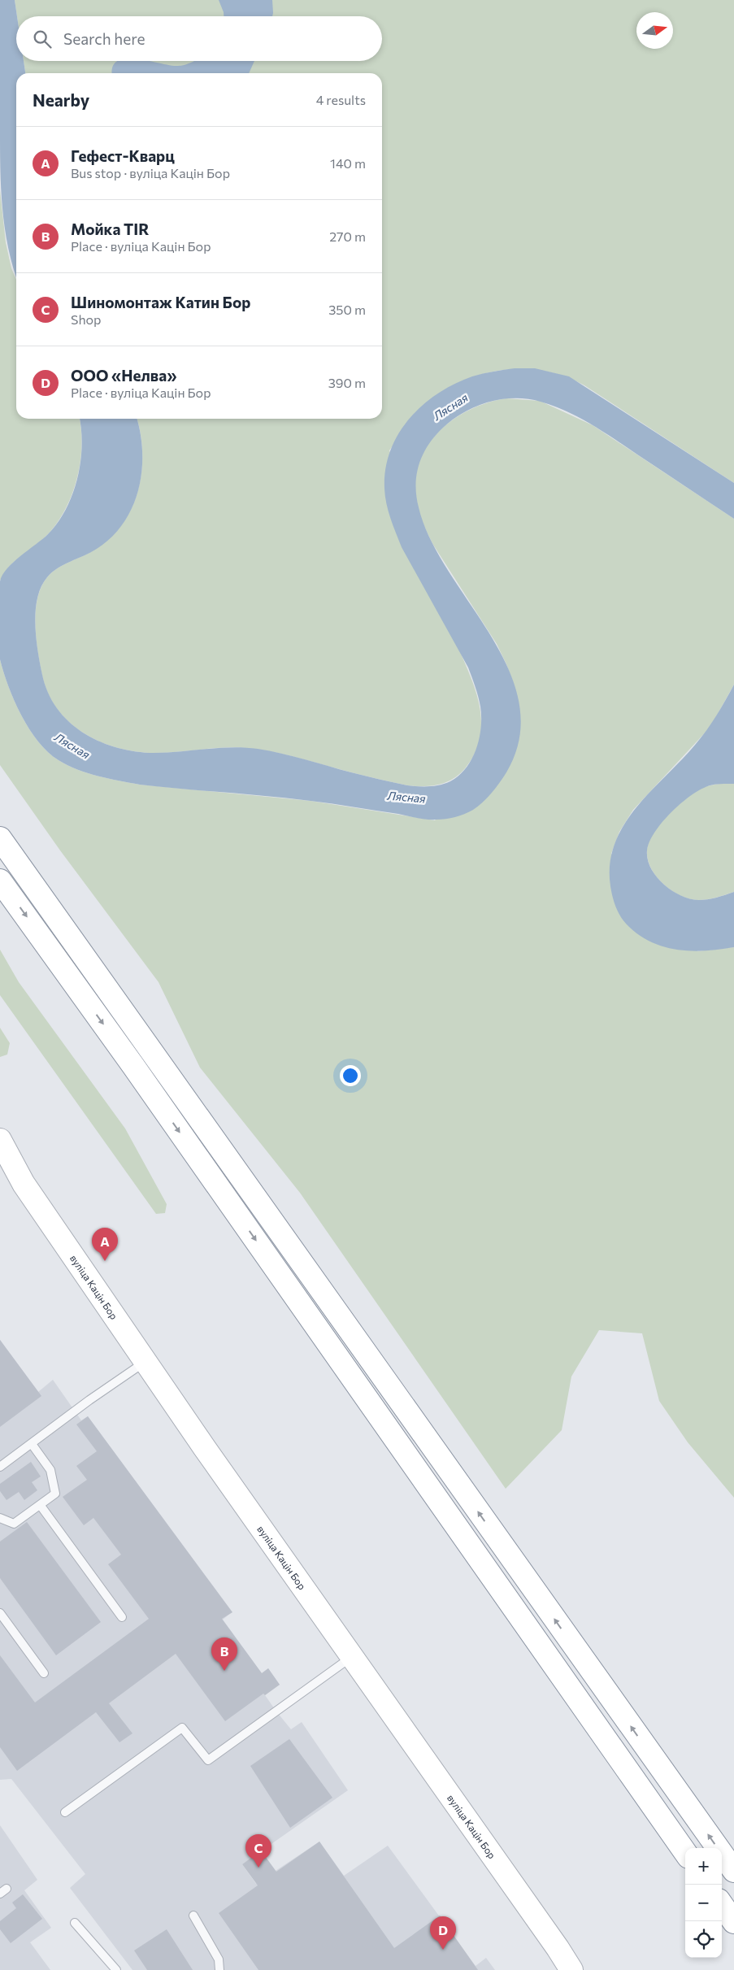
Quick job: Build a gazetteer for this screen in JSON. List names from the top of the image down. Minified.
{"streets":{"main road":["вуліца Кацін Бор"]},"water":["Лясная"],"north":"right","page":{"search":"Search here","heading":["Nearby","4 results"],"list":[{"mark":"A","name":"Гефест-Кварц","note":"Bus stop · вуліца Кацін Бор","value":"140 m"},{"mark":"B","name":"Мойка TIR","note":"Place · вуліца Кацін Бор","value":"270 m"},{"mark":"C","name":"Шиномонтаж Катин Бор","note":"Shop","value":"350 m"},{"mark":"D","name":"ООО «Нелва»","note":"Place · вуліца Кацін Бор","value":"390 m"}],"pins":["A","B","C","D"],"map_buttons":["+","−"]}}
